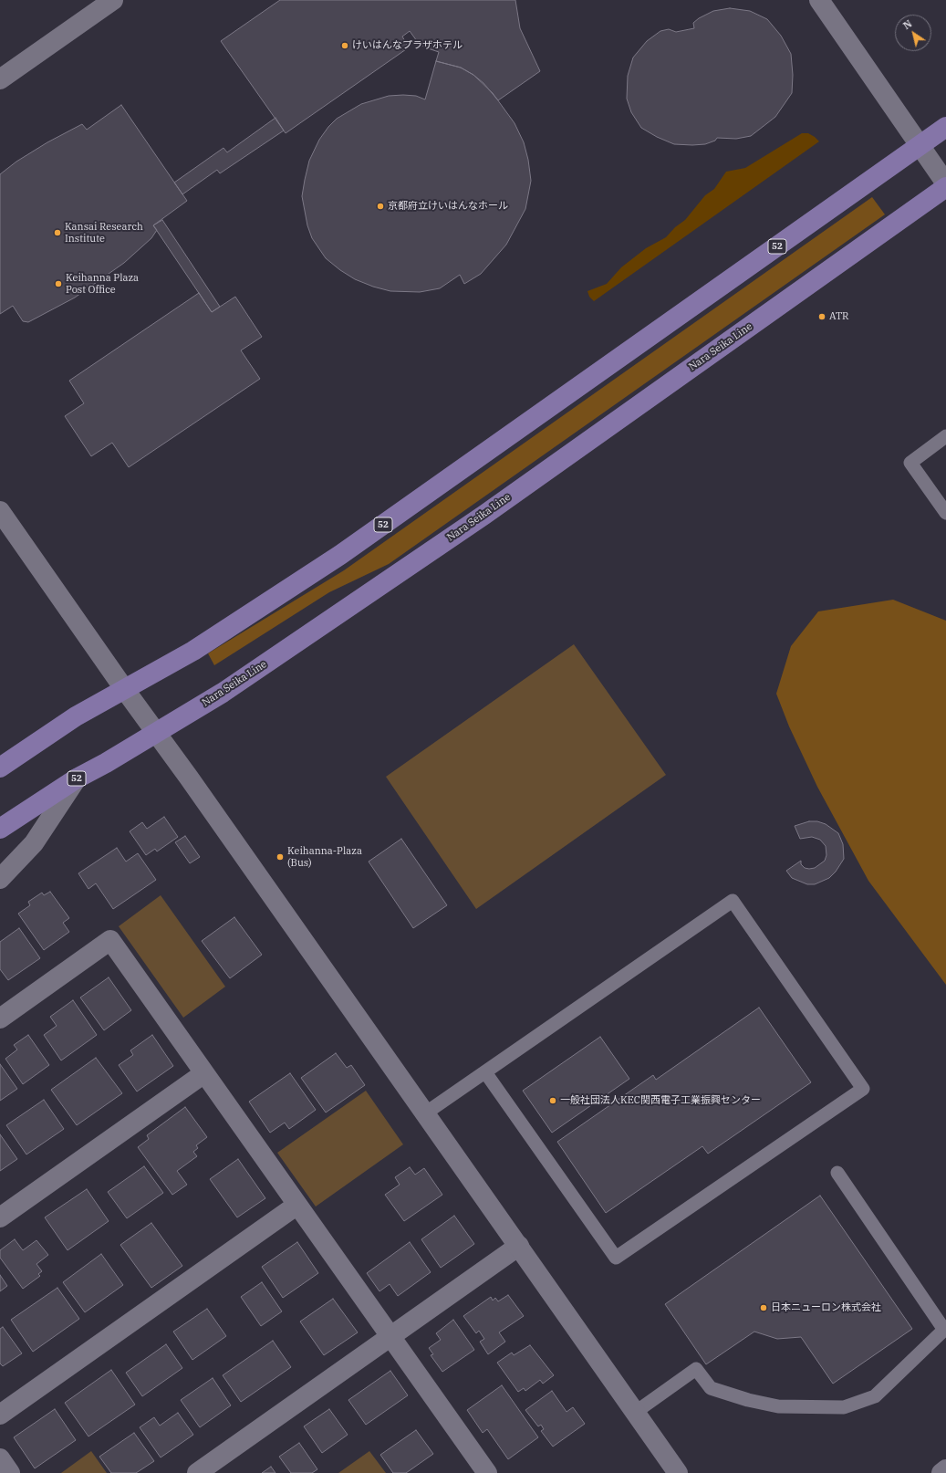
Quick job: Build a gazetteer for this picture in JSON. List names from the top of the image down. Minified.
{"streets":{"main road":["52","Nara Seika Line"]},"places":["けいはんなプラザホテル","京都府立けいはんなホール","Kansai Research Institute","Keihanna Plaza Post Office","ATR","Keihanna-Plaza (Bus)","一般社団法人KEC関西電子工業振興センター","日本ニューロン株式会社"],"north":"top left"}
